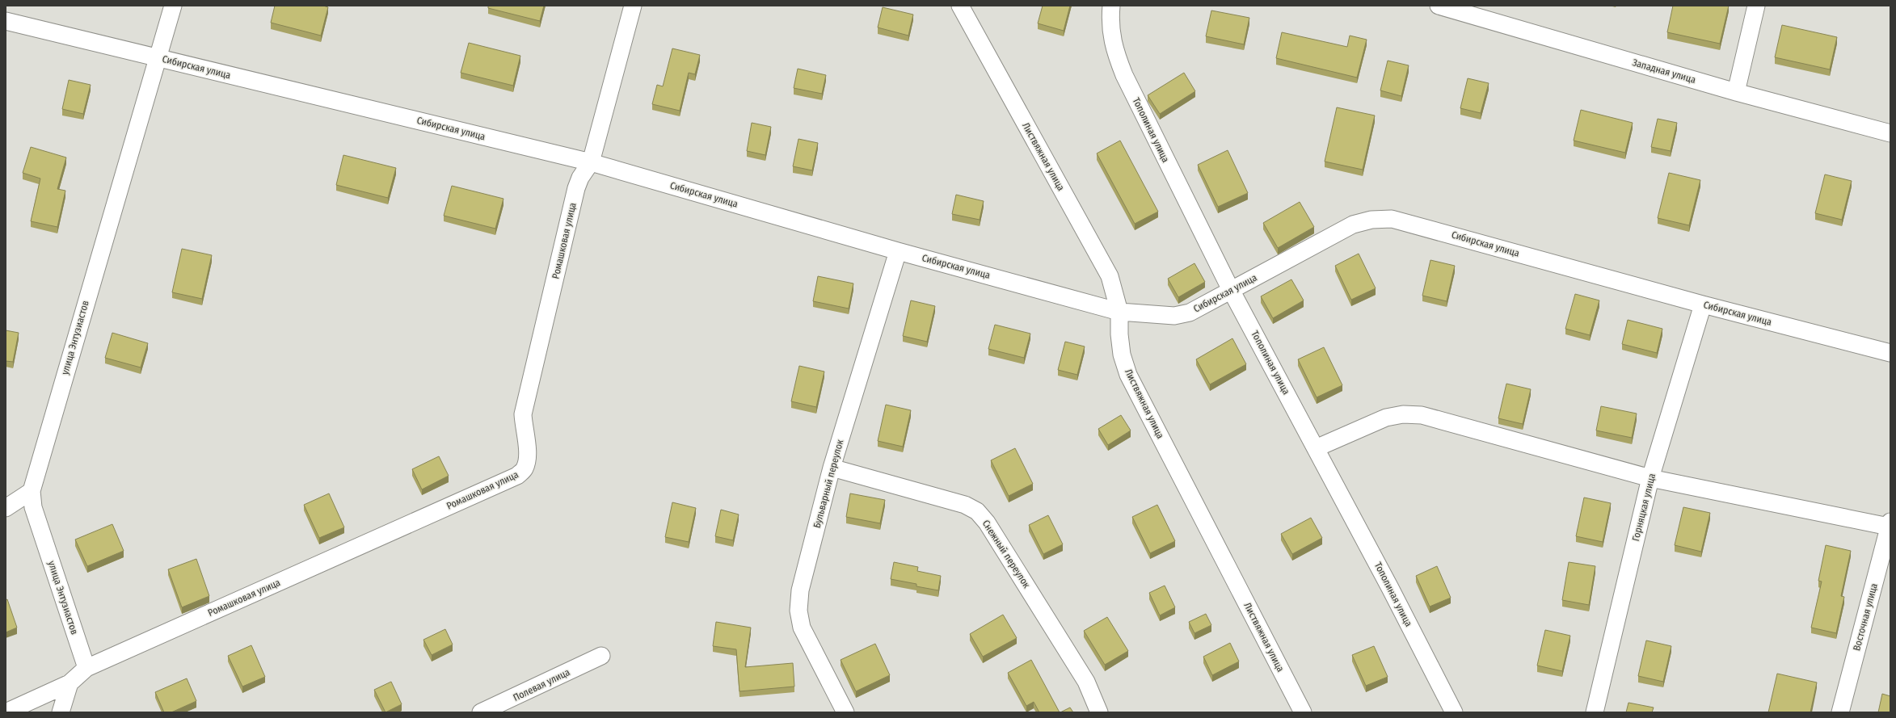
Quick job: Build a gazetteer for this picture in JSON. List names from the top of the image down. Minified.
{"streets":{"street":["Сибирская улица","Западная улица","Тополиная улица","Листвяжная улица","Ромашковая улица","улица Энтузиастов","Бульварный переулок","Горняцкая улица","Снежный переулок","Восточная улица","Полевая улица"]},"crossings":[["Сибирская улица","Тополиная улица"],["Сибирская улица","Листвяжная улица"],["Сибирская улица","Ромашковая улица"],["Сибирская улица","улица Энтузиастов"],["Сибирская улица","Бульварный переулок"],["Сибирская улица","Горняцкая улица"],["Ромашковая улица","улица Энтузиастов"],["Бульварный переулок","Снежный переулок"]]}
